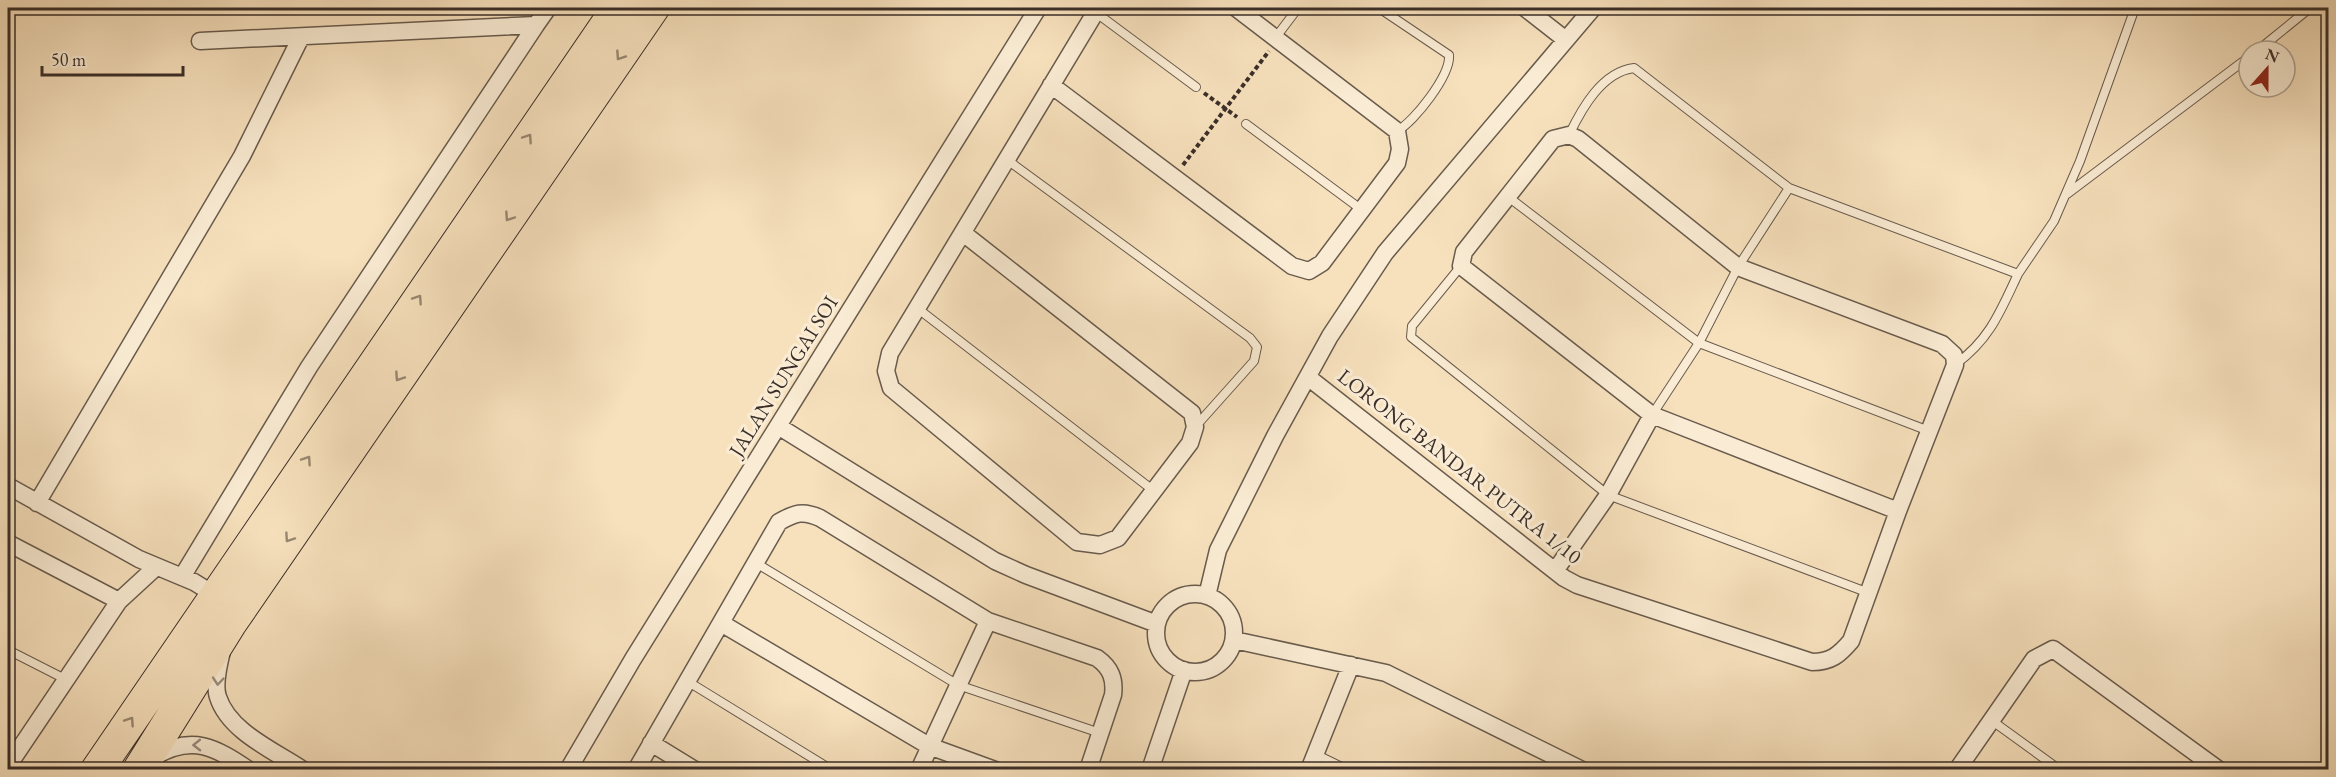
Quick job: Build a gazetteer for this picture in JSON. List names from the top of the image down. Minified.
{"streets":{"street":["JALAN SUNGAI SOI","LORONG BANDAR PUTRA 1/10"]},"scale_bar":"50 m","north":"top"}
